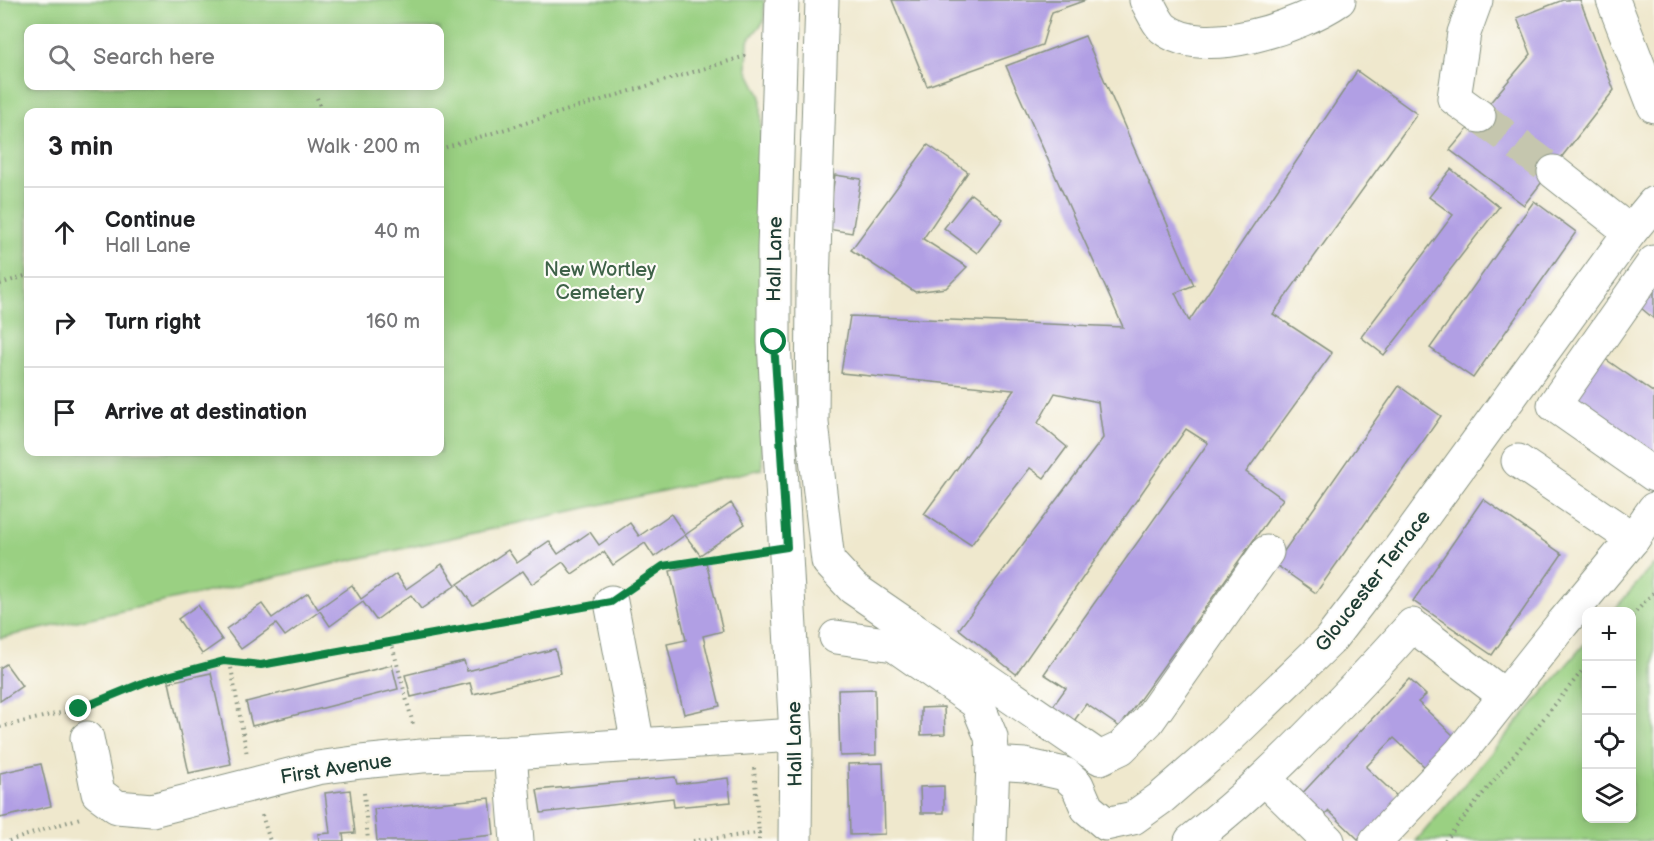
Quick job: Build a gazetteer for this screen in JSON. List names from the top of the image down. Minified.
{"streets":{"street":["Hall Lane","Gloucester Terrace","First Avenue"]},"crossings":[["Hall Lane","First Avenue"]],"parks":["New Wortley Cemetery"],"page":{"search":"Search here","heading":["3 min","Walk · 200 m"],"list":[["Continue","Hall Lane","40 m"],["Turn right","160 m"],"Arrive at destination"],"map_buttons":["+","−"]}}
